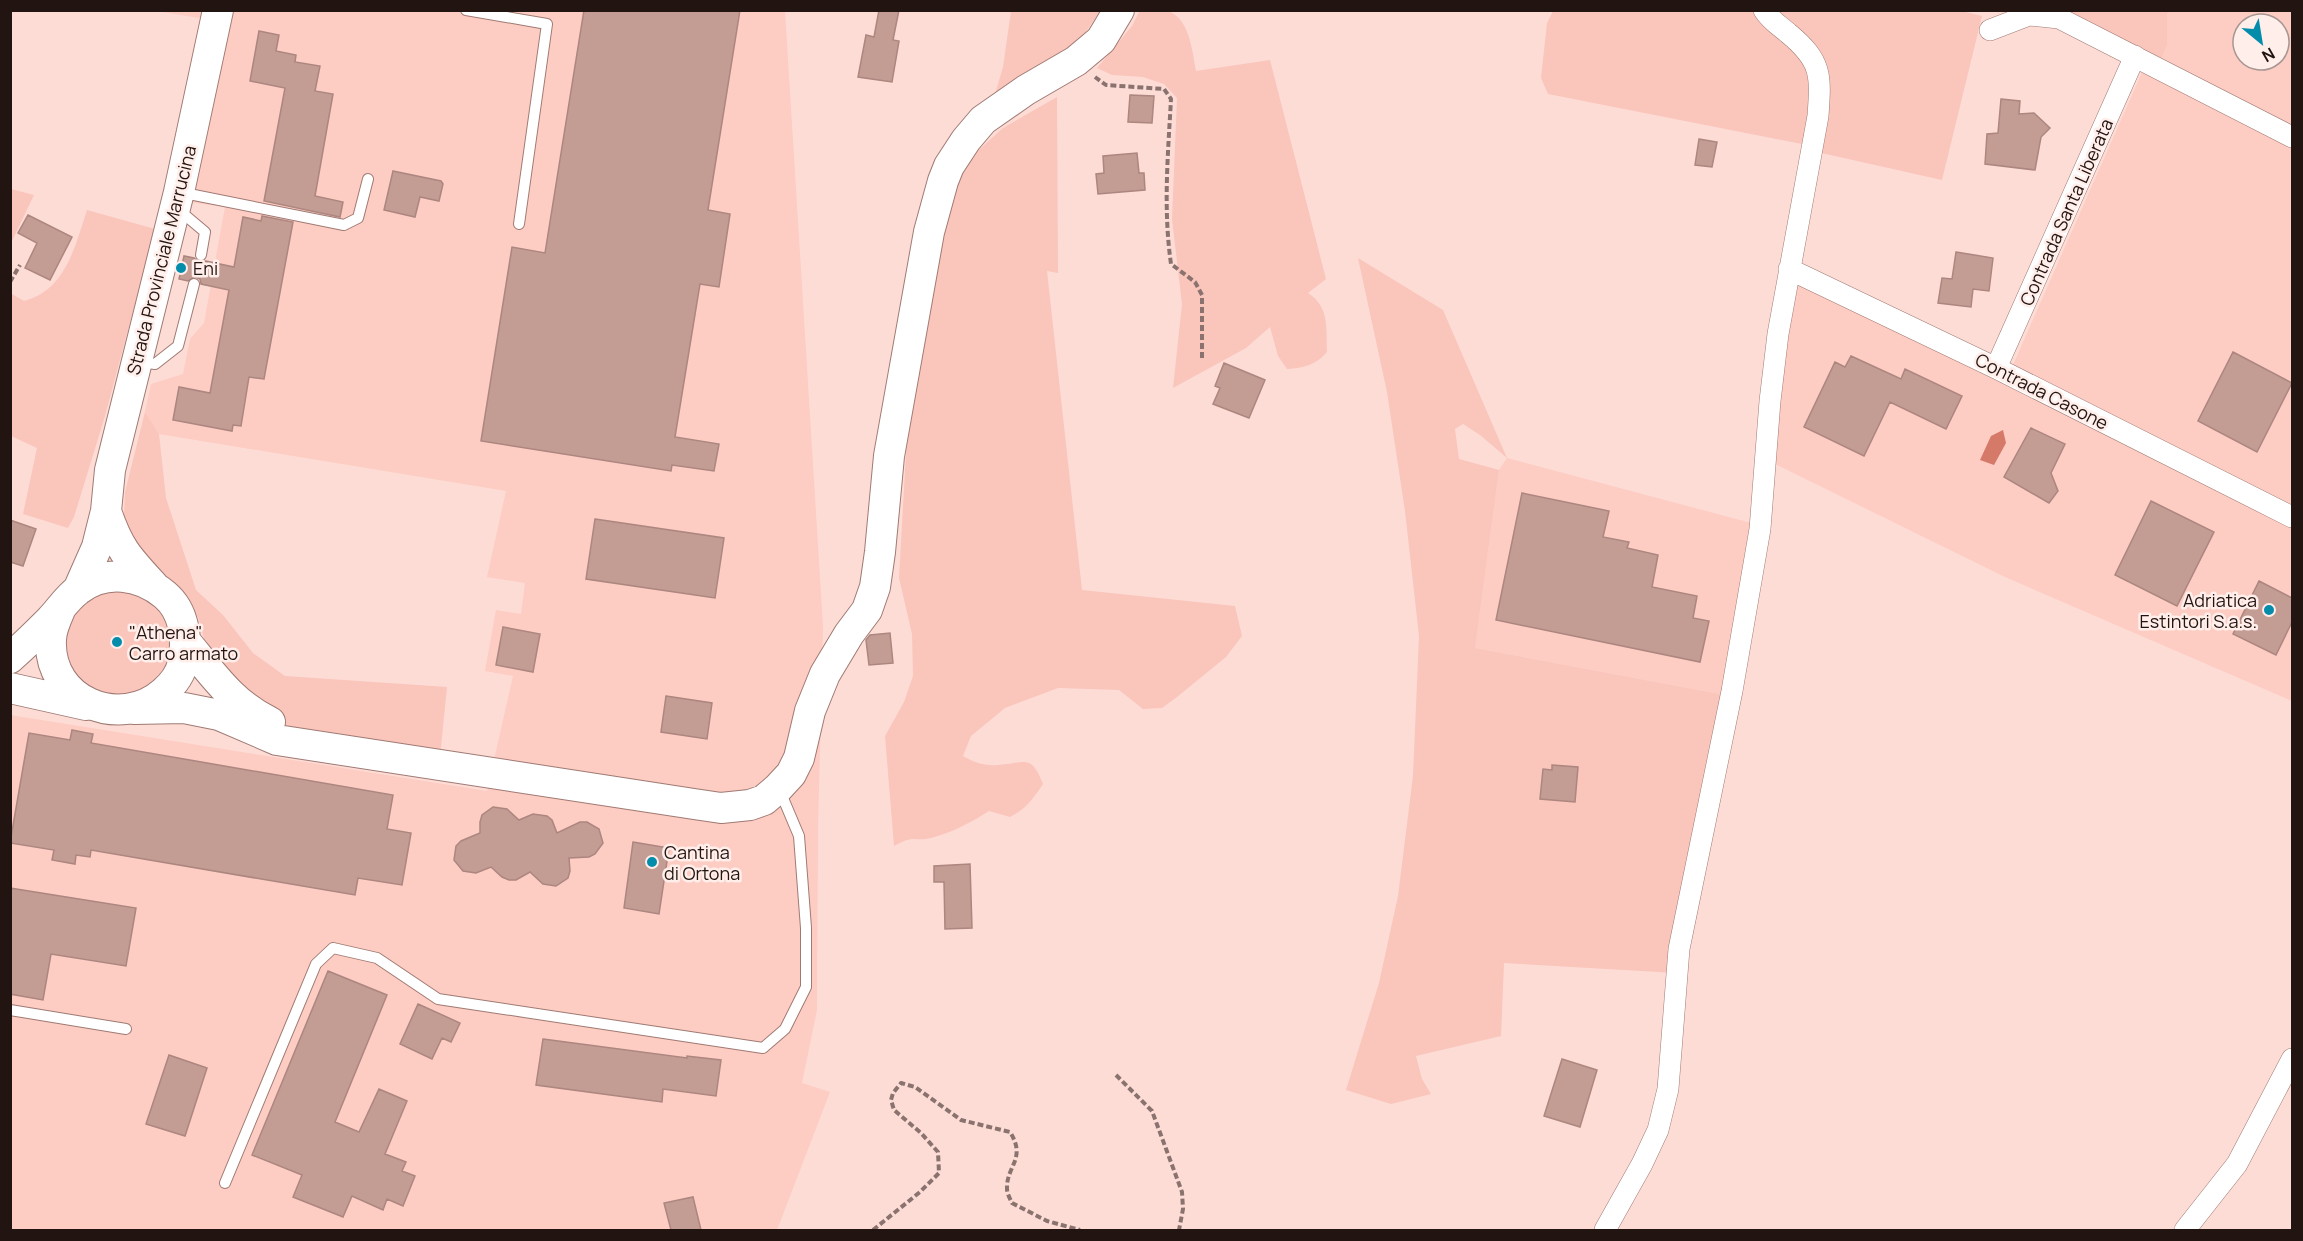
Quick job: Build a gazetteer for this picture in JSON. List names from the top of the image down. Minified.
{"streets":{"main road":["Strada Provinciale Marrucina"],"street":["Contrada Santa Liberata","Contrada Casone"]},"crossings":[["Contrada Santa Liberata","Contrada Casone"]],"places":["Eni","Adriatica Estintori S.a.s.","\"Athena\" Carro armato","Cantina di Ortona"],"north":"bottom right"}
